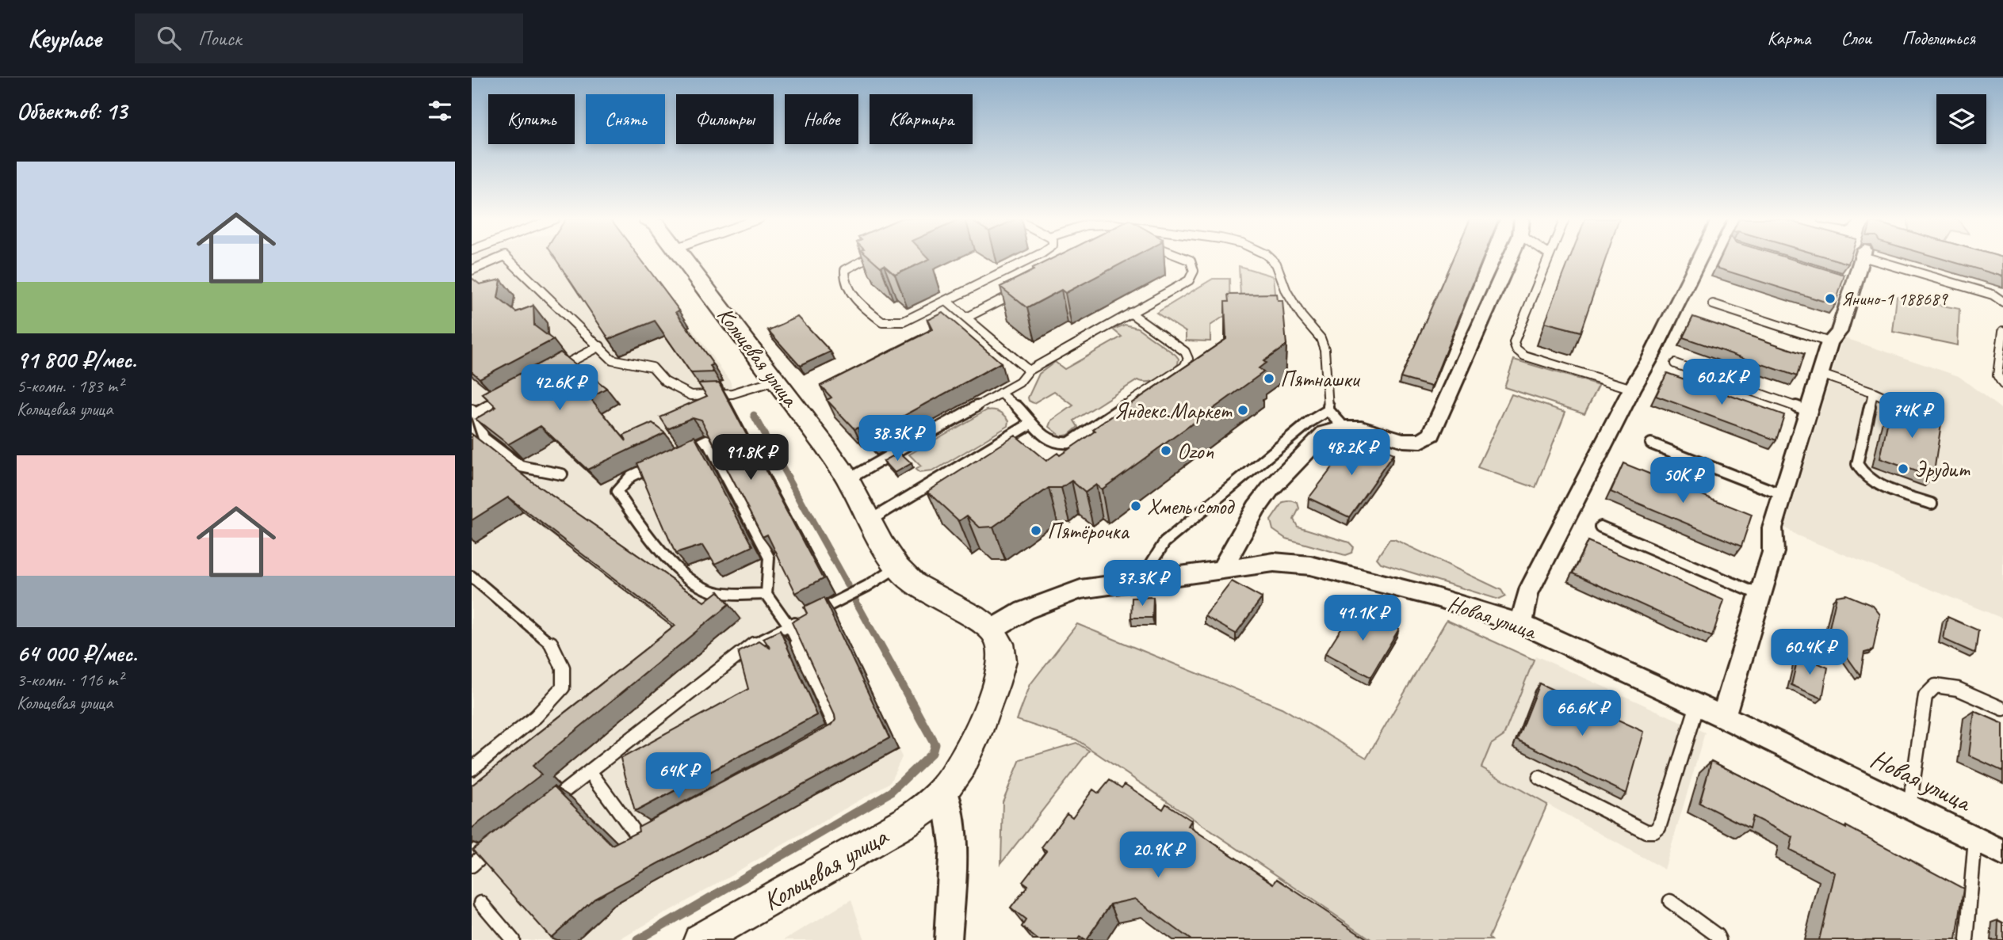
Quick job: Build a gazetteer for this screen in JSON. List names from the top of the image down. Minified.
{"streets":{"street":["Кольцевая улица","Новая улица"]},"crossings":[["Кольцевая улица","Новая улица"]],"places":["Янино-1 188689","Пятнашки","Яндекс.Маркет","Ozon","Эрудит","Хмель солод","Пятёрочка"],"page":{"header":"Keyplace","search":"Поиск","nav":["Карта","Слои","Поделиться"],"heading":"Объектов: 13","chip":["Купить","Снять","Фильтры","Новое","Квартира"],"list":[{"name":"91 800 ₽/мес.","note":"5-комн. · 183 m² · Кольцевая улица"},{"name":"64 000 ₽/мес.","note":"3-комн. · 116 m² · Кольцевая улица"}],"price":["60.2K ₽","42.6K ₽","74K ₽","38.3K ₽","48.2K ₽","91.8K ₽","50K ₽","37.3K ₽","41.1K ₽","60.4K ₽","66.6K ₽","64K ₽","20.9K ₽"]}}
